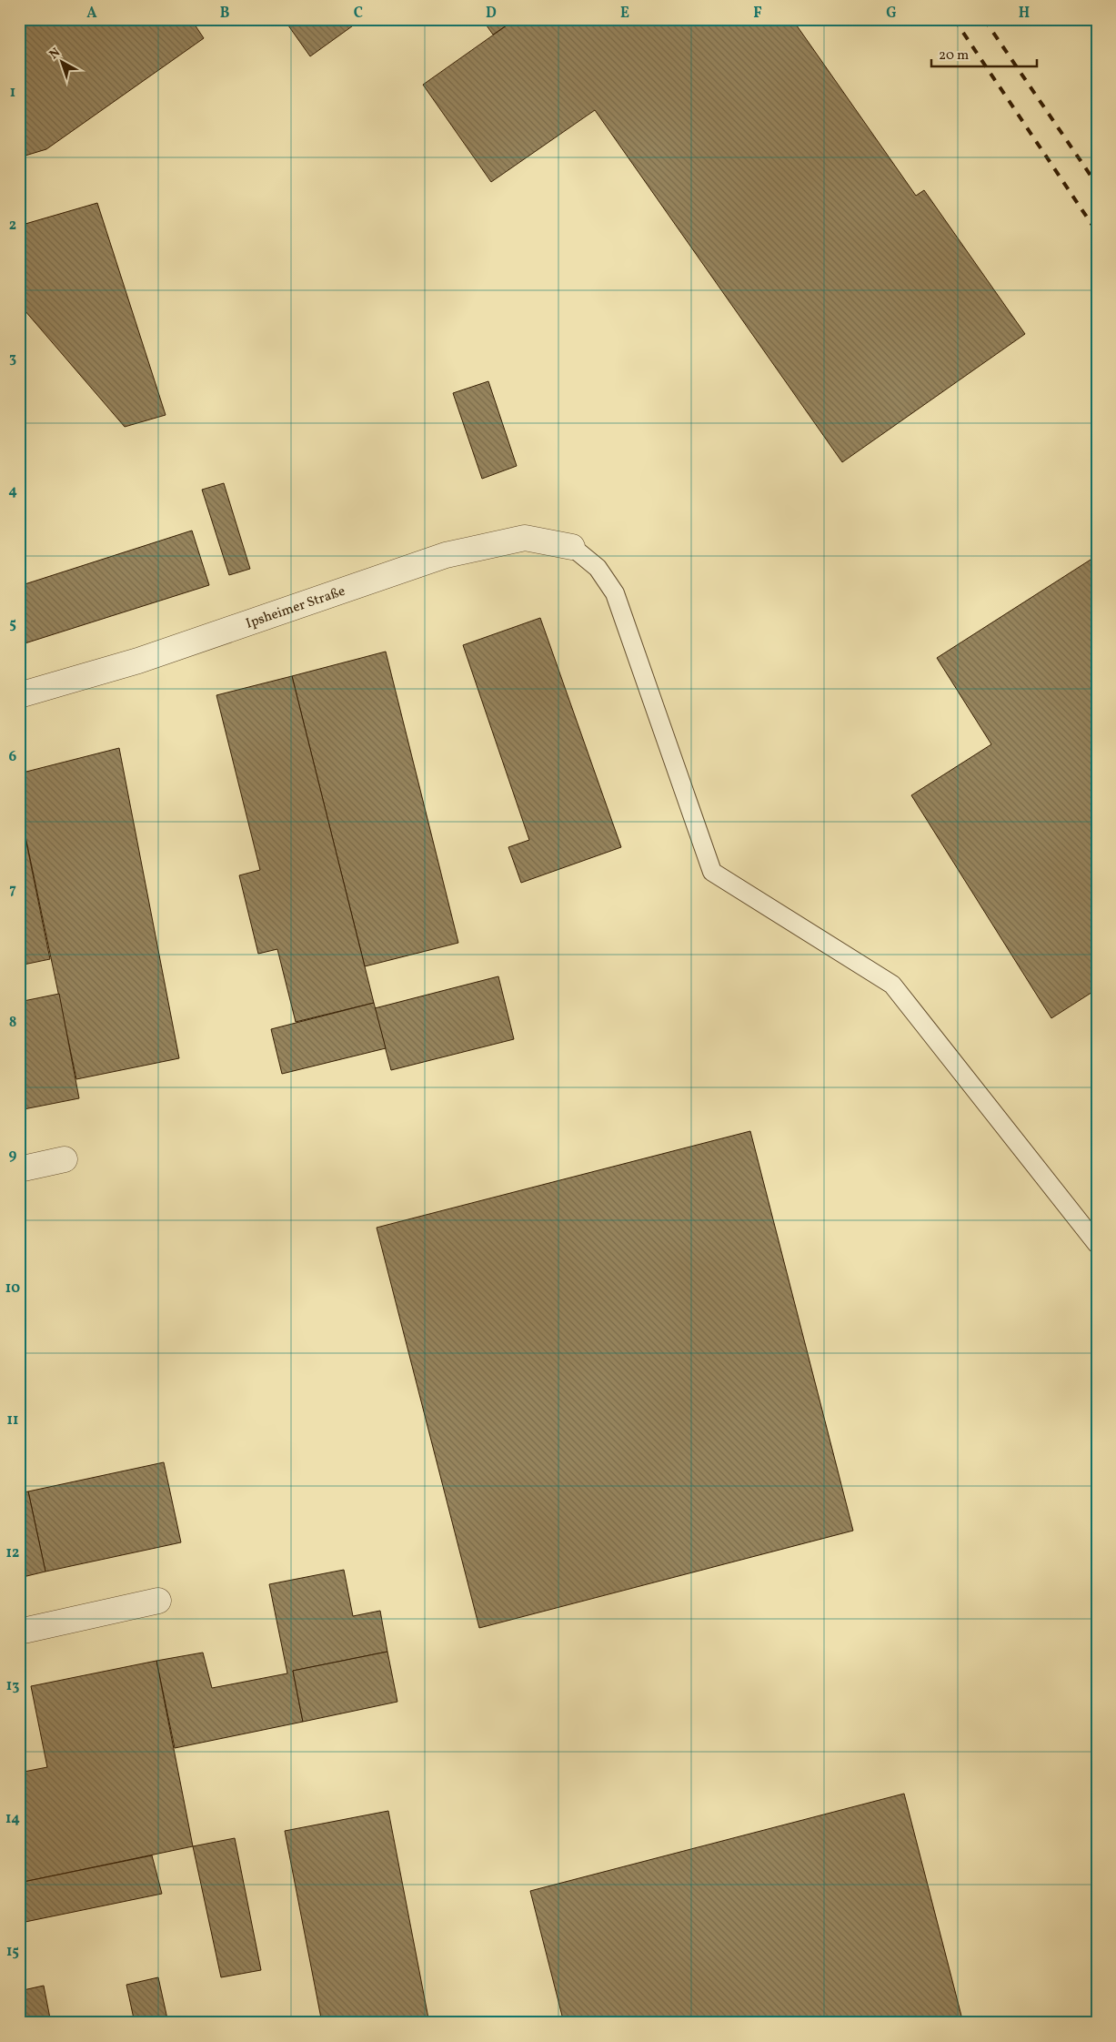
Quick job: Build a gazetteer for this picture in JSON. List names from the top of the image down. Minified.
{"streets":{"street":["Ipsheimer Straße"]},"scale_bar":"20 m","north":"top left","grid":{"columns":["A","B","C","D","E","F","G","H"],"rows":["1","2","3","4","5","6","7","8","9","10","11","12","13","14","15"]}}
